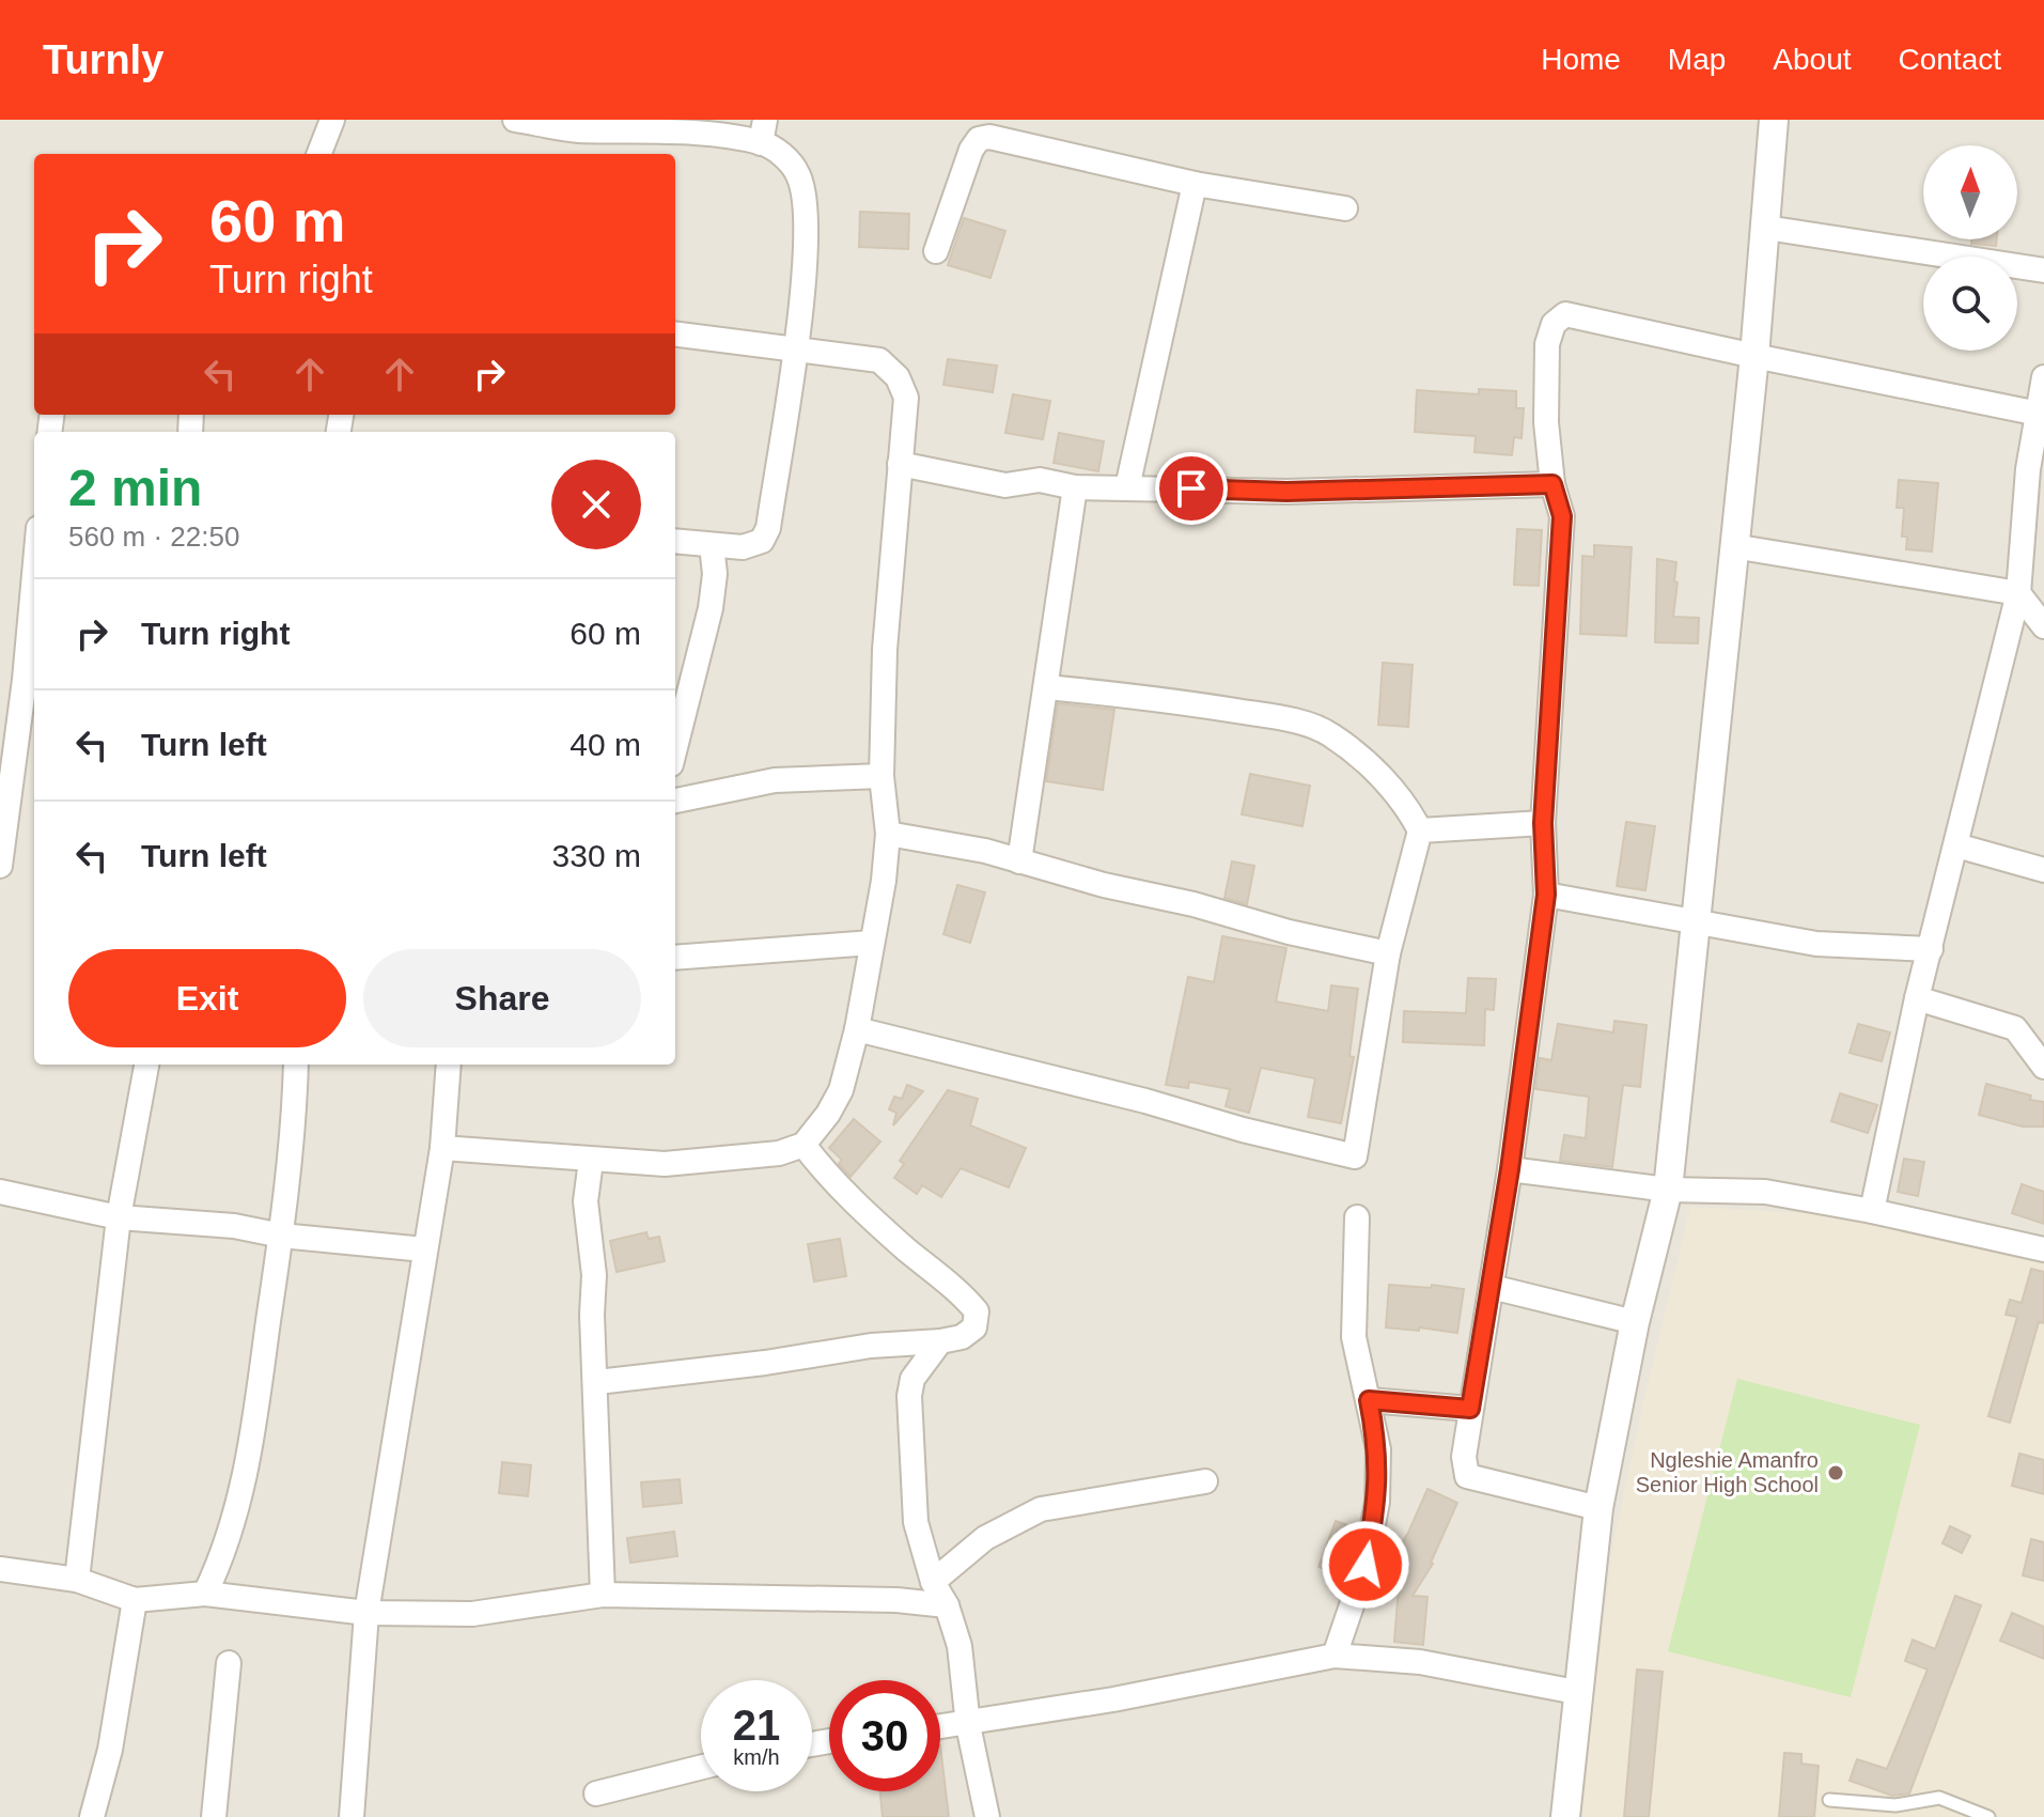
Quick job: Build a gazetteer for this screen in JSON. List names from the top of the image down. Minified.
{"places":["Ngleshie Amanfro Senior High School"],"north":"top","page":{"header":"Turnly","nav":["Home","Map","About","Contact"],"turn":["60 m","Turn right"],"heading":["2 min","560 m · 22:50"],"list":[{"name":"Turn right","value":"60 m"},{"name":"Turn left","value":"40 m"},{"name":"Turn left","value":"330 m"}],"buttons":["Exit","Share"],"speed":"21 km/h","limit":"30"}}
